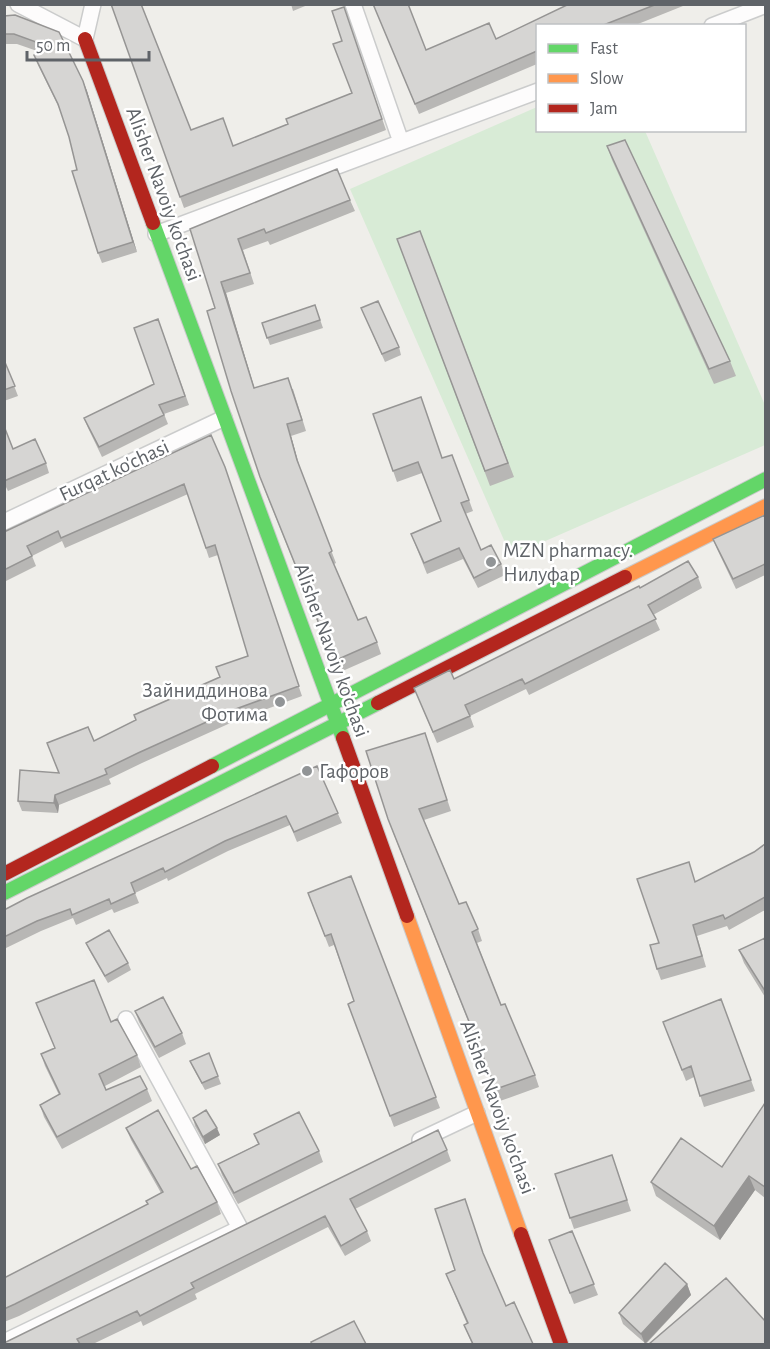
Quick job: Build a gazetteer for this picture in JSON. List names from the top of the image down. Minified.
{"streets":{"main road":["Alisher Navoiy ko'chasi"],"street":["Furqat ko'chasi"]},"crossings":[["Alisher Navoiy ko'chasi","Furqat ko'chasi"]],"places":["MZN pharmacy. Нилуфар","Зайниддинова Фотима","Гафоров"],"legend":["Fast","Slow","Jam"],"scale_bar":"50 m"}
